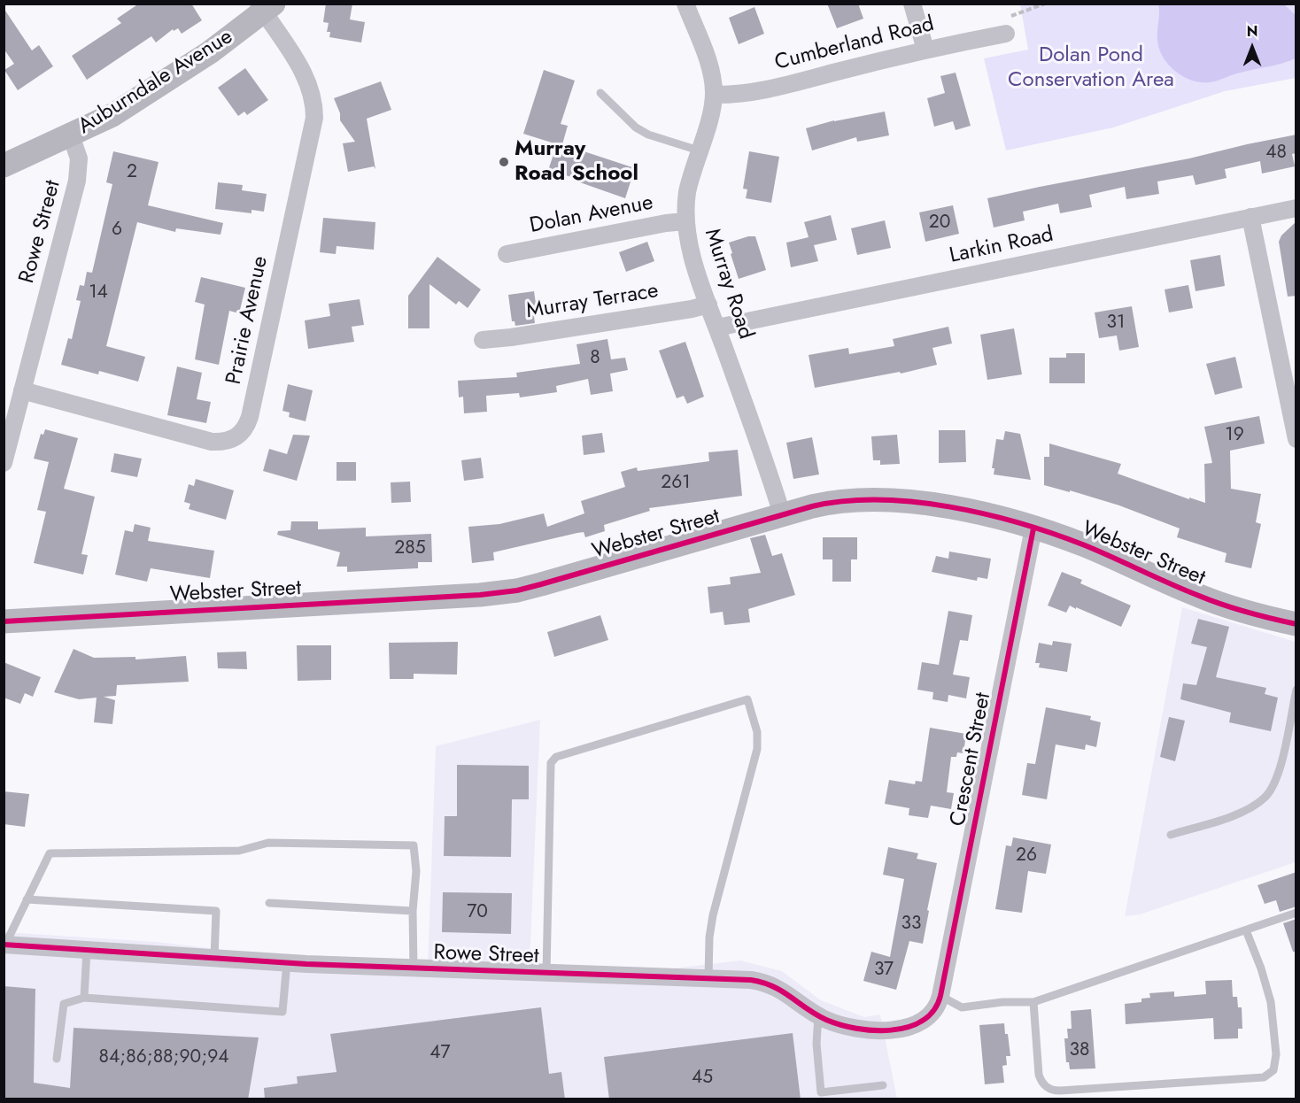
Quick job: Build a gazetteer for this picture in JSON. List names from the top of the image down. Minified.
{"streets":{"street":["Cumberland Road","Auburndale Avenue","Dolan Avenue","Rowe Street","Larkin Road","Murray Road","Murray Terrace","Prairie Avenue","Webster Street","Crescent Street"]},"crossings":[["Cumberland Road","Murray Road"],["Auburndale Avenue","Rowe Street"],["Auburndale Avenue","Prairie Avenue"],["Dolan Avenue","Murray Road"],["Rowe Street","Prairie Avenue"],["Rowe Street","Crescent Street"],["Larkin Road","Murray Road"],["Murray Road","Murray Terrace"],["Murray Road","Webster Street"],["Webster Street","Crescent Street"]],"parks":["Dolan Pond Conservation Area"],"places":["Murray Road School"],"house_numbers":["48","2","20","6","14","31","8","19","261","285","26","70","33","37","38","47","84;86;88;90;94","45"],"north":"top"}
